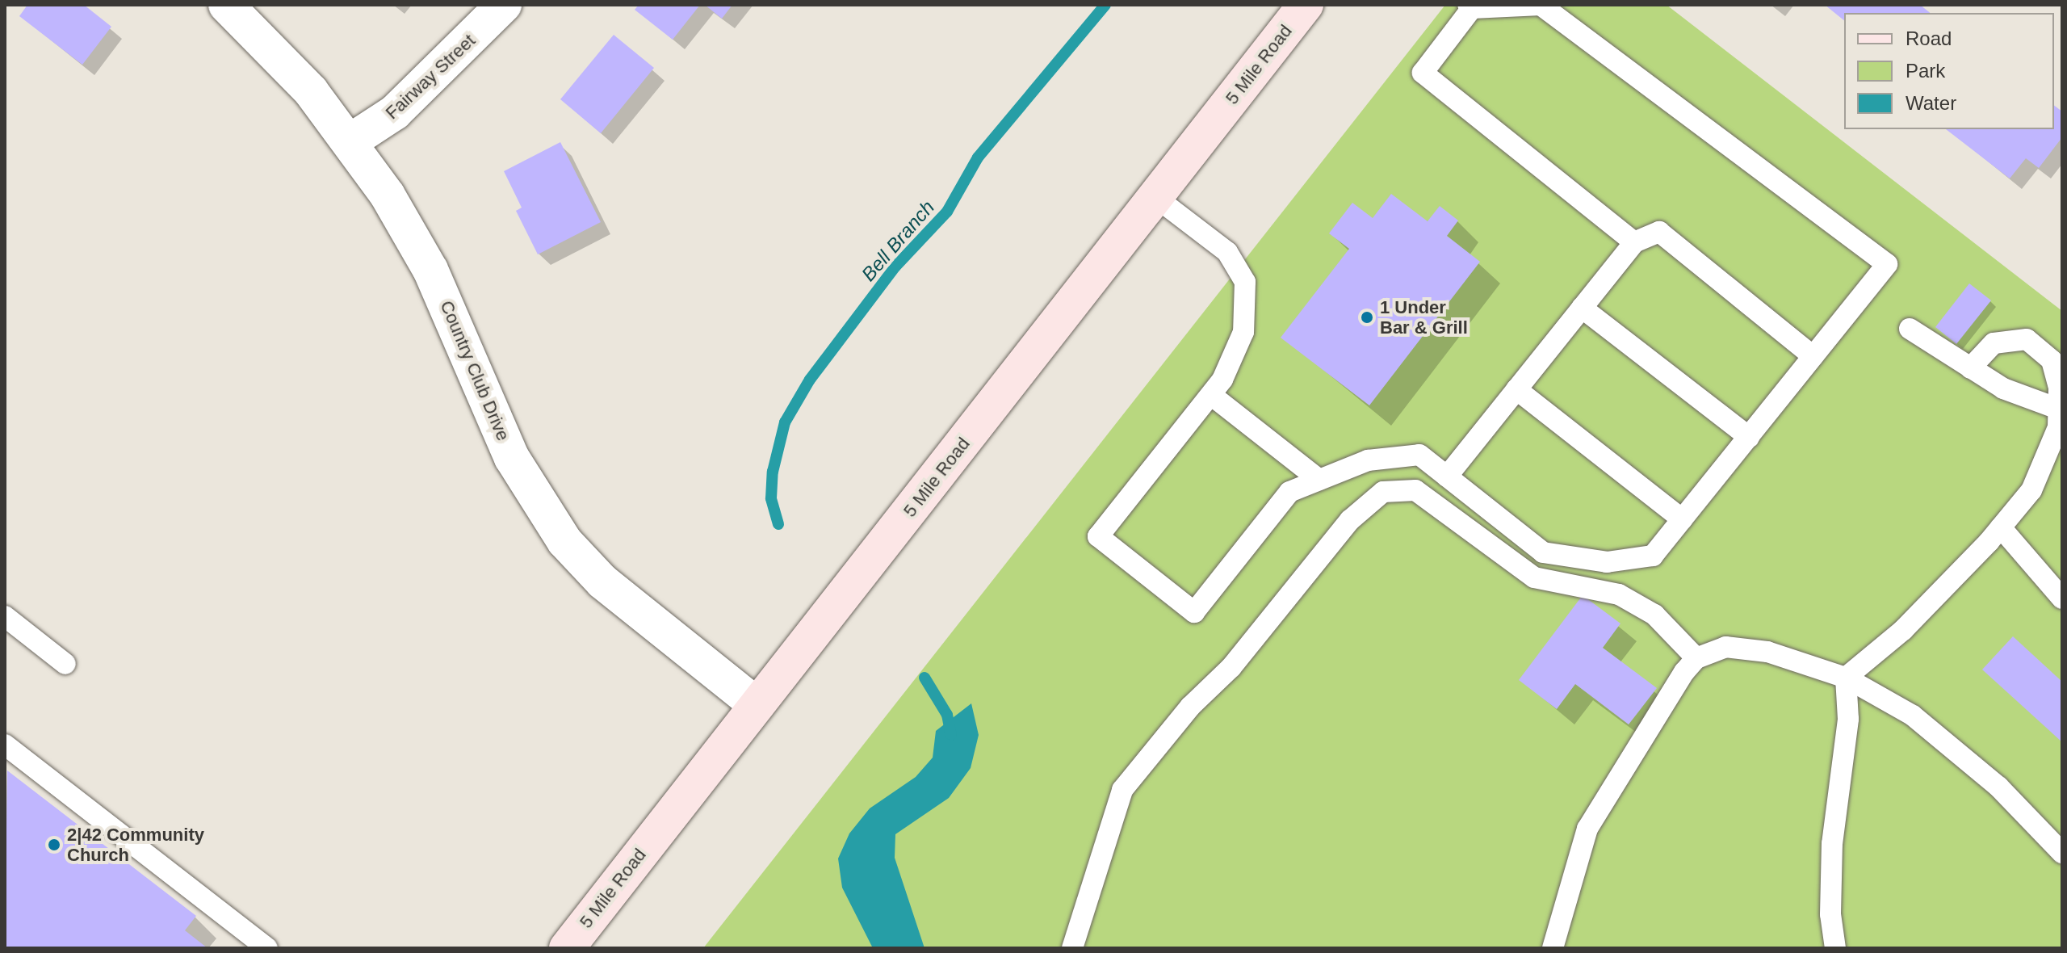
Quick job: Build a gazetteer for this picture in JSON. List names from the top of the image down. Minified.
{"streets":{"main road":["5 Mile Road"],"street":["Fairway Street","Country Club Drive"]},"crossings":[["5 Mile Road","Country Club Drive"],["Fairway Street","Country Club Drive"]],"water":["Bell Branch"],"places":["1 Under Bar & Grill","2|42 Community Church"],"legend":["Road","Park","Water"]}
